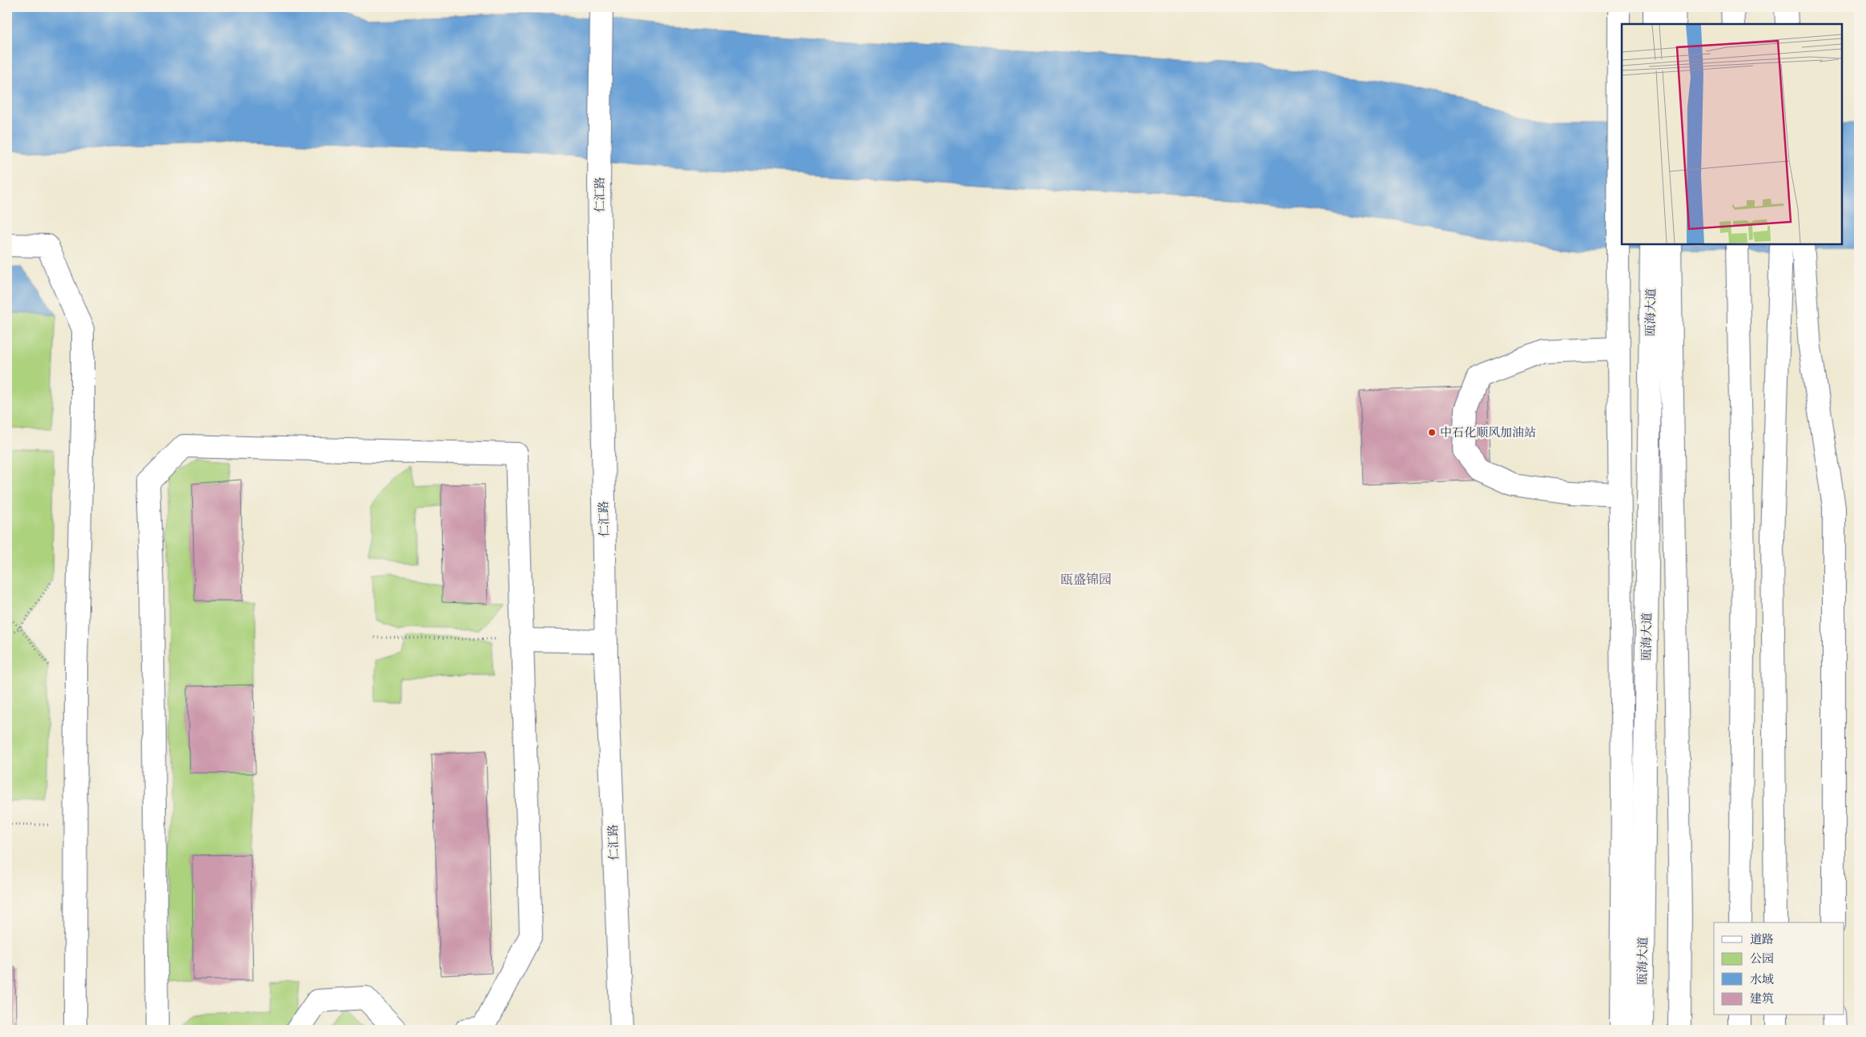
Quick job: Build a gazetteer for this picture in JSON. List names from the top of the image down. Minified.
{"streets":{"main road":["仁汇路","瓯海大道"]},"districts":["瓯盛锦园"],"places":["中石化顺风加油站"],"legend":["道路","公园","水域","建筑"]}
